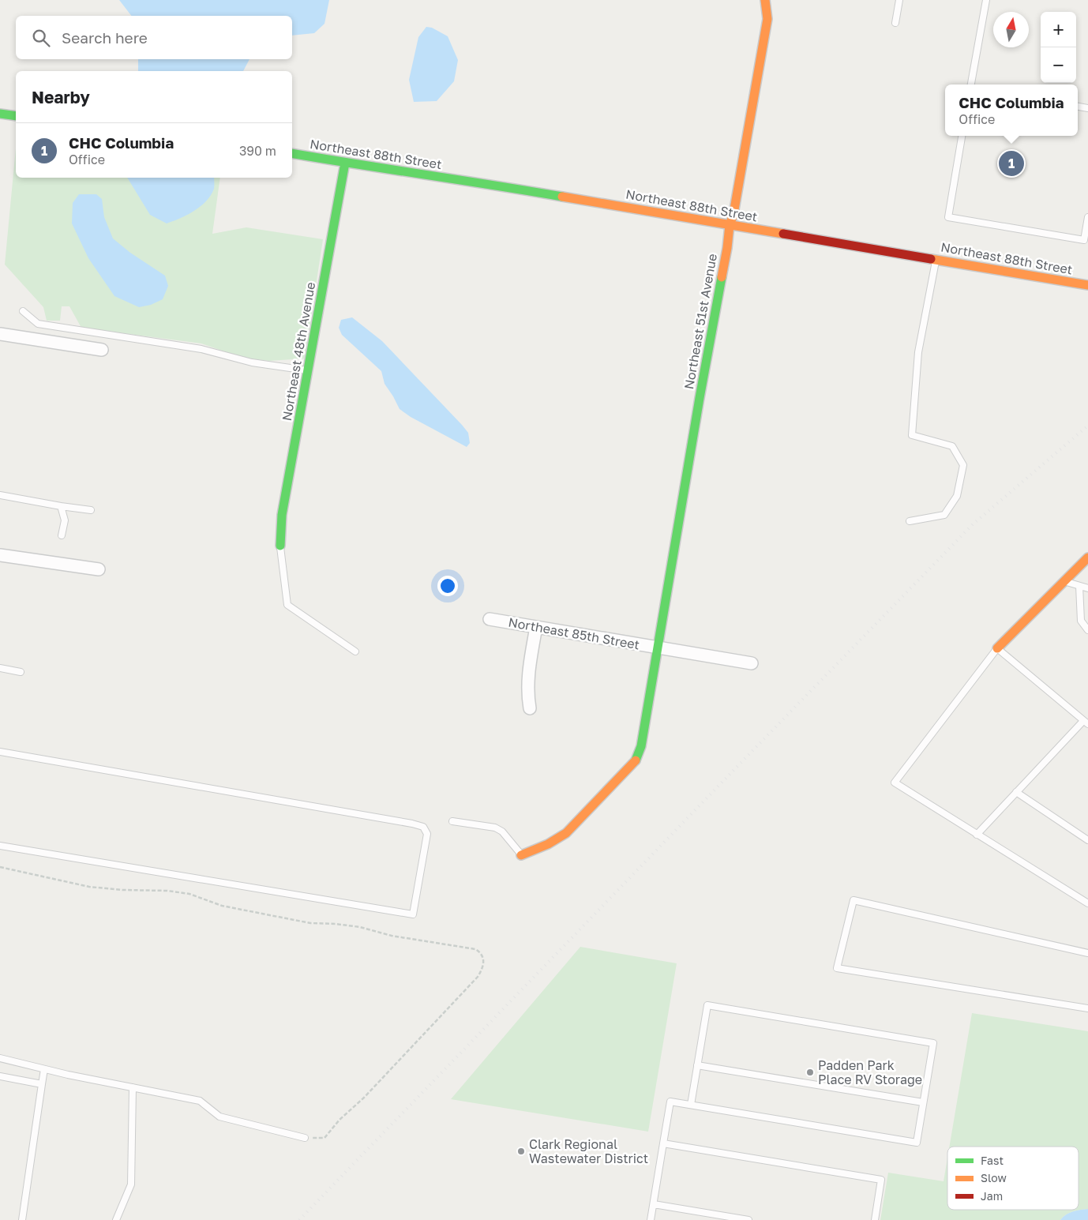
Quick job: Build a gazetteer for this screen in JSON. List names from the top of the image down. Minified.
{"streets":{"street":["Northeast 88th Street","Northeast 51st Avenue","Northeast 48th Avenue","Northeast 85th Street"]},"crossings":[["Northeast 88th Street","Northeast 51st Avenue"],["Northeast 88th Street","Northeast 48th Avenue"],["Northeast 51st Avenue","Northeast 85th Street"]],"places":["Padden Park Place RV Storage","Clark Regional Wastewater District"],"legend":["Fast","Slow","Jam"],"north":"top","page":{"map_buttons":["+","−"],"search":"Search here","heading":"Nearby","popup":["CHC Columbia","Office"],"list":[{"mark":"1","name":"CHC Columbia","note":"Office","value":"390 m"}],"pins":"1"}}
